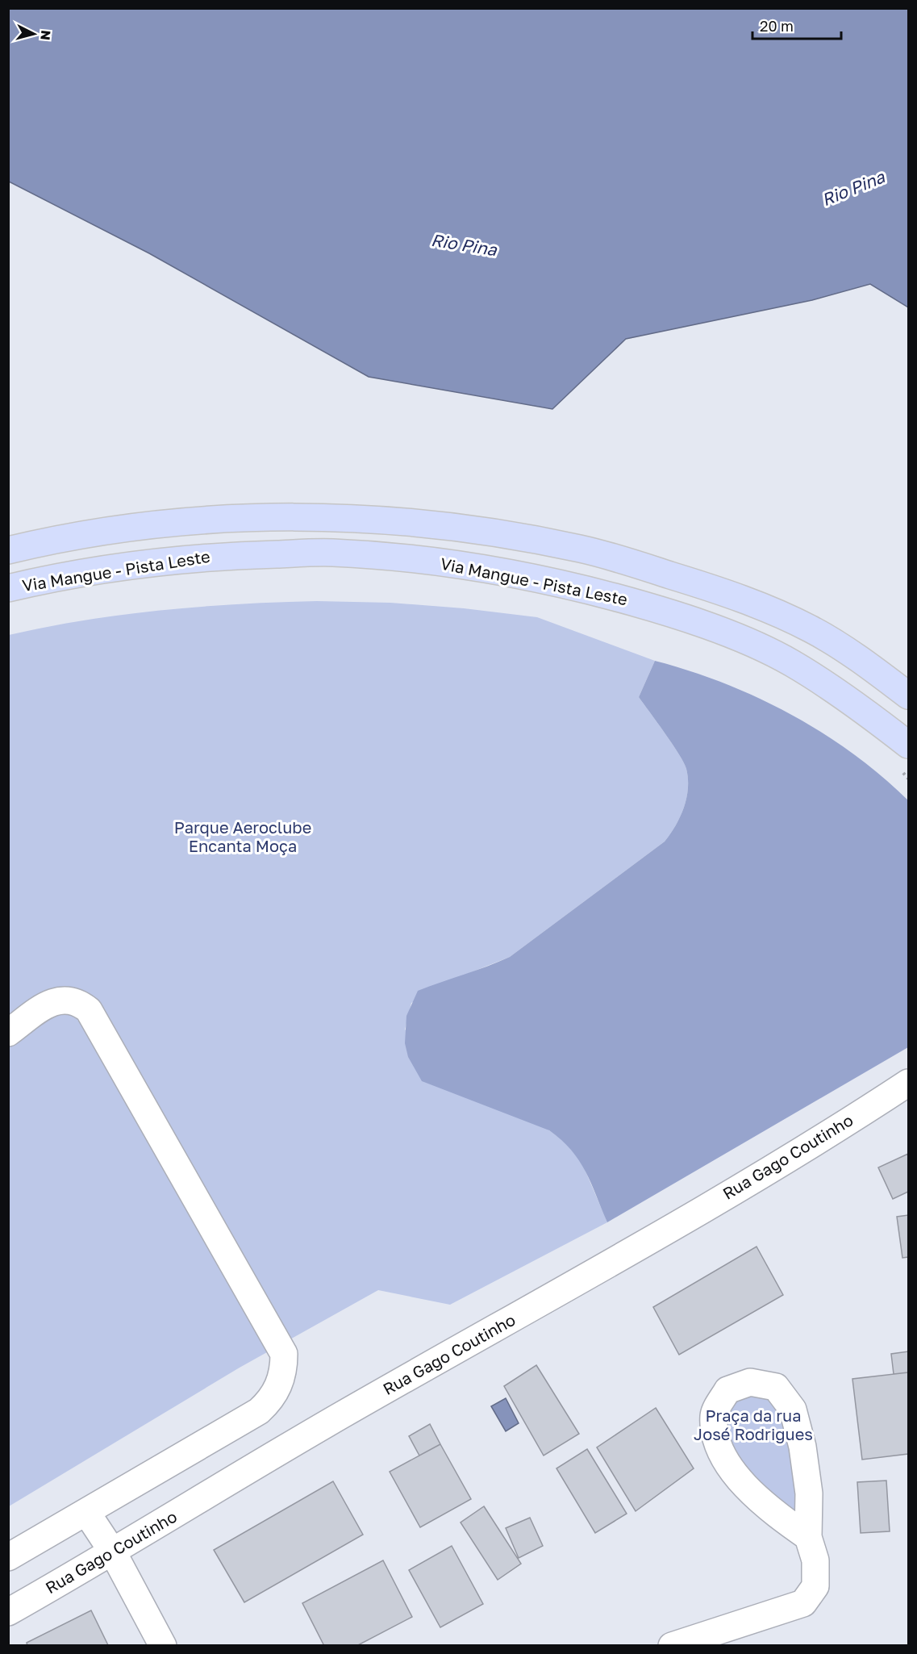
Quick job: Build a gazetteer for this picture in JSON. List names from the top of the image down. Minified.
{"streets":{"main road":["Via Mangue - Pista Leste"],"street":["Rua Gago Coutinho"]},"water":["Rio Pina"],"parks":["Parque Aeroclube Encanta Moça","Praça da rua José Rodrigues"],"scale_bar":"20 m","north":"right"}
